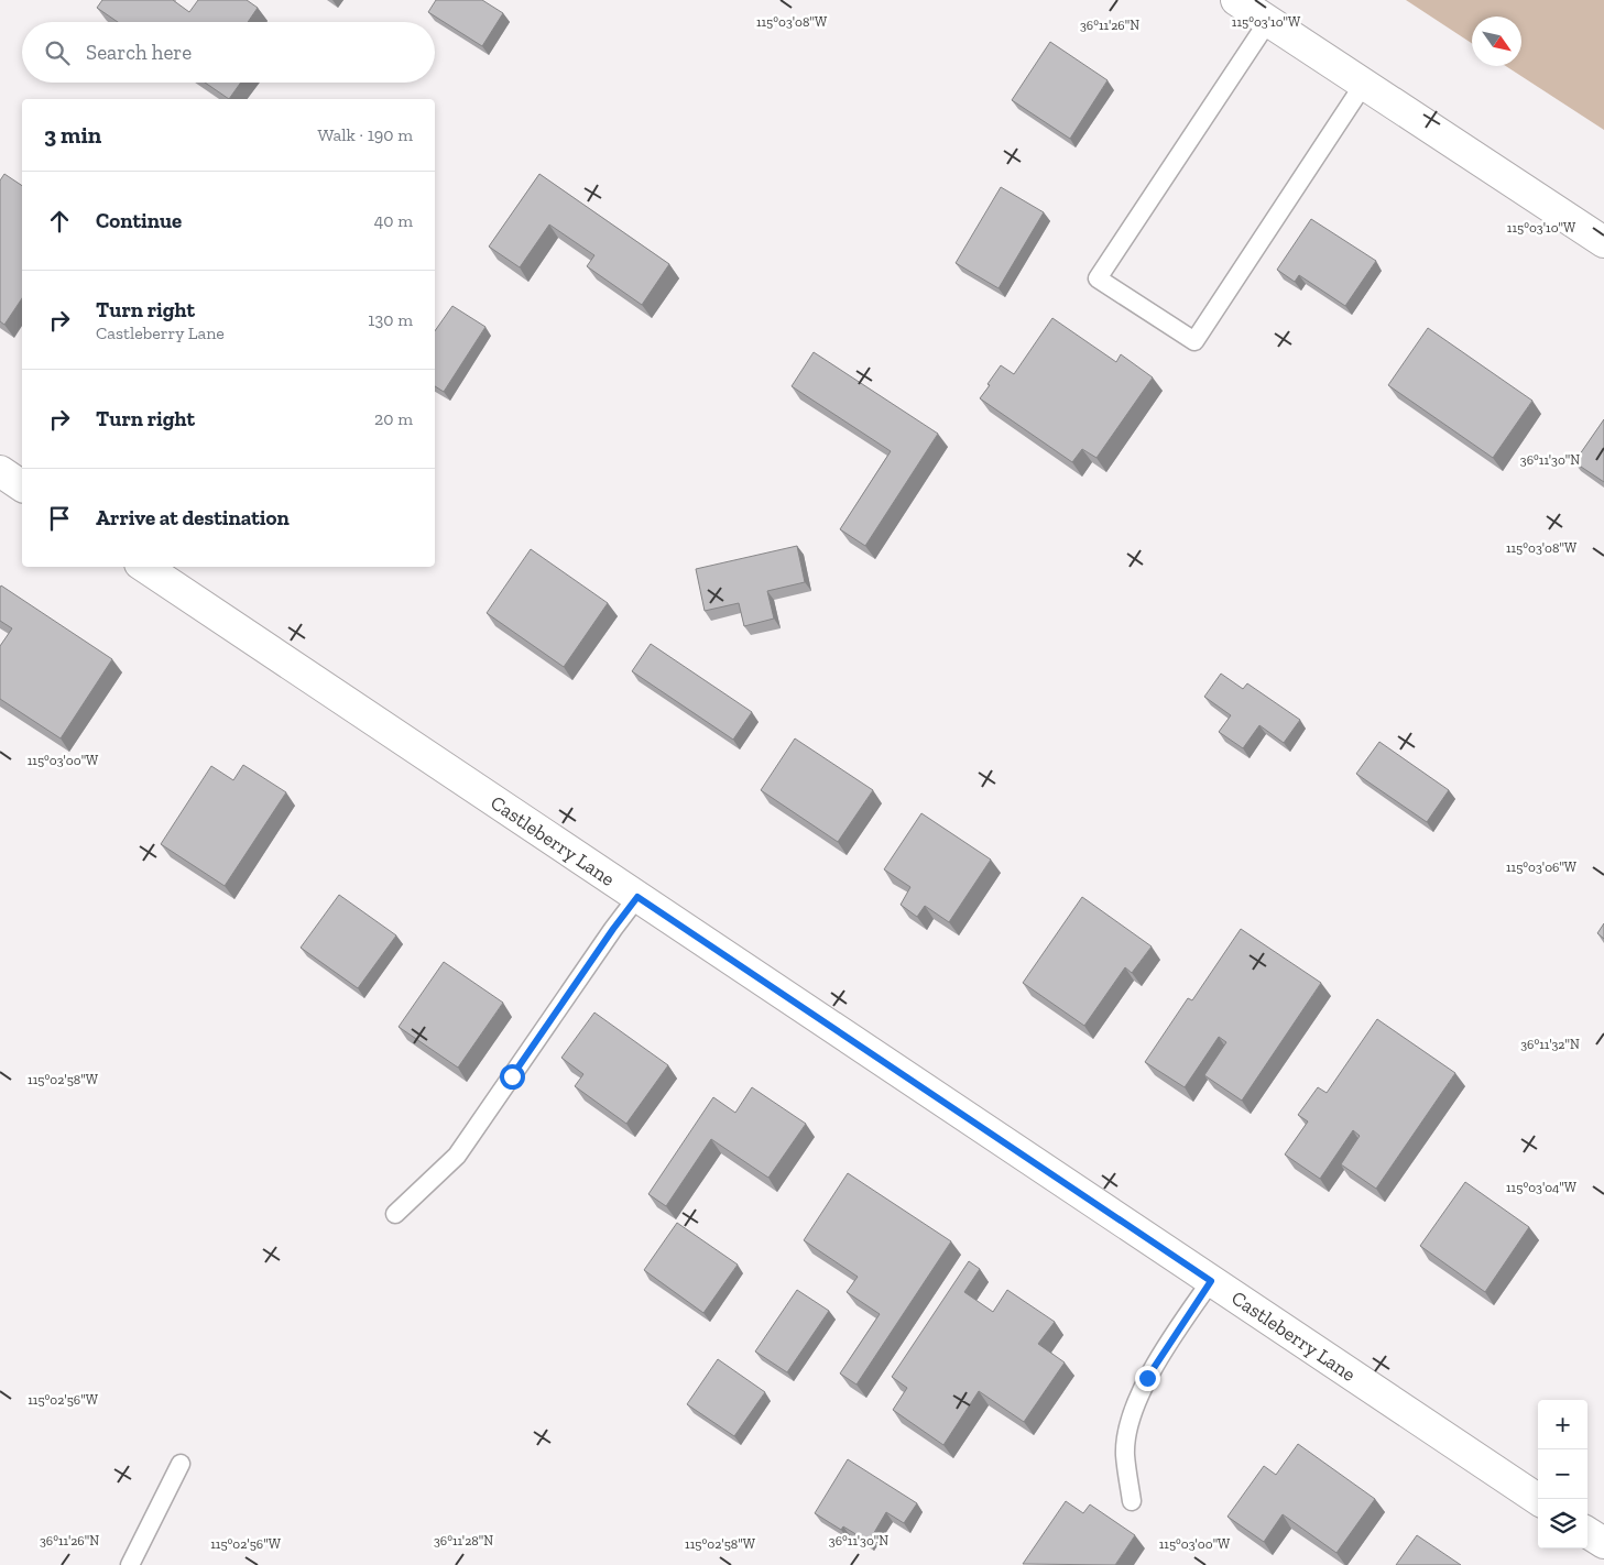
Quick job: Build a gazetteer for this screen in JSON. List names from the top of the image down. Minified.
{"streets":{"street":["Castleberry Lane"]},"north":"bottom right","page":{"search":"Search here","heading":["3 min","Walk · 190 m"],"list":[["Continue","40 m"],["Turn right","Castleberry Lane","130 m"],["Turn right","20 m"],"Arrive at destination"],"map_buttons":["+","−"]},"coordinates":["115°03'08\"W","115°03'10\"W","36°11'26\"N","36°11'30\"N","115°03'00\"W","115°03'06\"W","36°11'32\"N","115°02'58\"W","115°03'04\"W","115°02'56\"W","36°11'28\"N"]}
